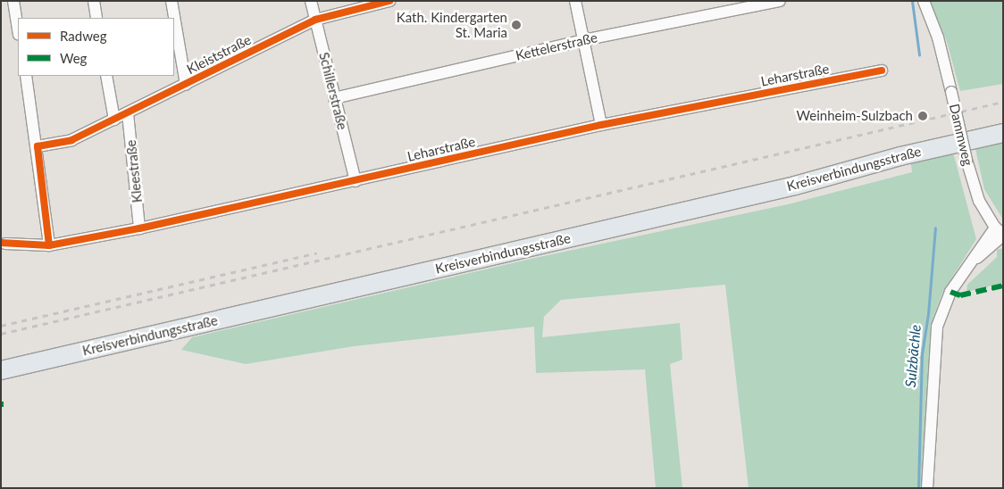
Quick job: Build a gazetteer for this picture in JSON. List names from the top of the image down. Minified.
{"streets":{"main road":["Kreisverbindungsstraße"],"street":["Kettelerstraße","Kleiststraße","Leharstraße","Schillerstraße","Dammweg","Kleestraße"]},"crossings":[["Kettelerstraße","Schillerstraße"],["Kleiststraße","Schillerstraße"],["Kleiststraße","Kleestraße"],["Leharstraße","Schillerstraße"],["Leharstraße","Kleestraße"]],"water":["Sulzbächle"],"places":["Kath. Kindergarten St. Maria","Weinheim-Sulzbach"],"legend":["Radweg","Weg"]}
